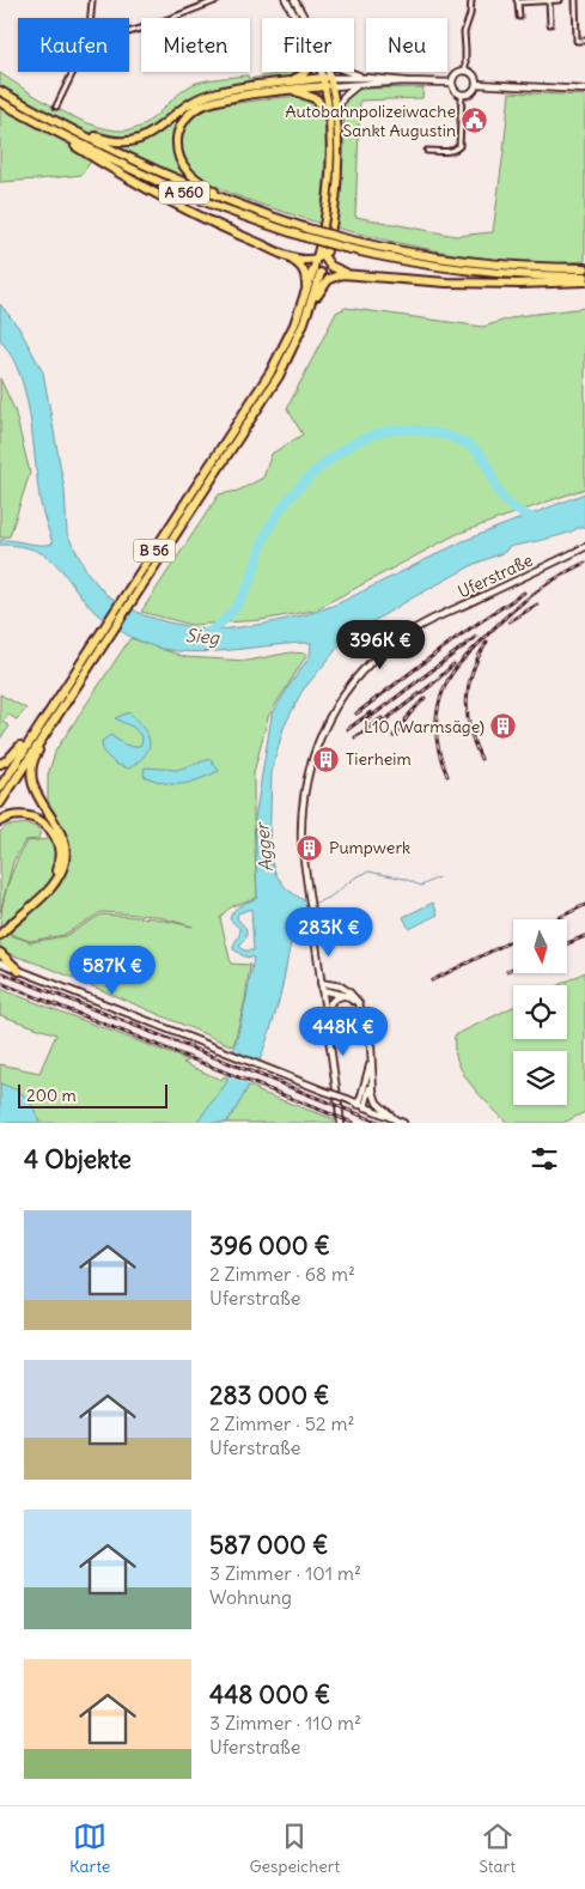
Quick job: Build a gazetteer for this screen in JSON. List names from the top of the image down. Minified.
{"streets":{"highway":["A 560","B 56"],"street":["Uferstraße"]},"water":["Sieg","Agger"],"places":{"public building":["Autobahnpolizeiwache Sankt Augustin"],"building":["L10 (Warmsäge)","Tierheim","Pumpwerk"]},"scale_bar":"200 m","north":"bottom","page":{"chip":["Kaufen","Mieten","Filter","Neu"],"price":["396K €","283K €","587K €","448K €"],"scale":"200 m","heading":"4 Objekte","list":[{"name":"396 000 €","note":"2 Zimmer · 68 m² · Uferstraße"},{"name":"283 000 €","note":"2 Zimmer · 52 m² · Uferstraße"},{"name":"587 000 €","note":"3 Zimmer · 101 m² · Wohnung"},{"name":"448 000 €","note":"3 Zimmer · 110 m² · Uferstraße"}],"tabs":["Karte","Gespeichert","Start"]}}
